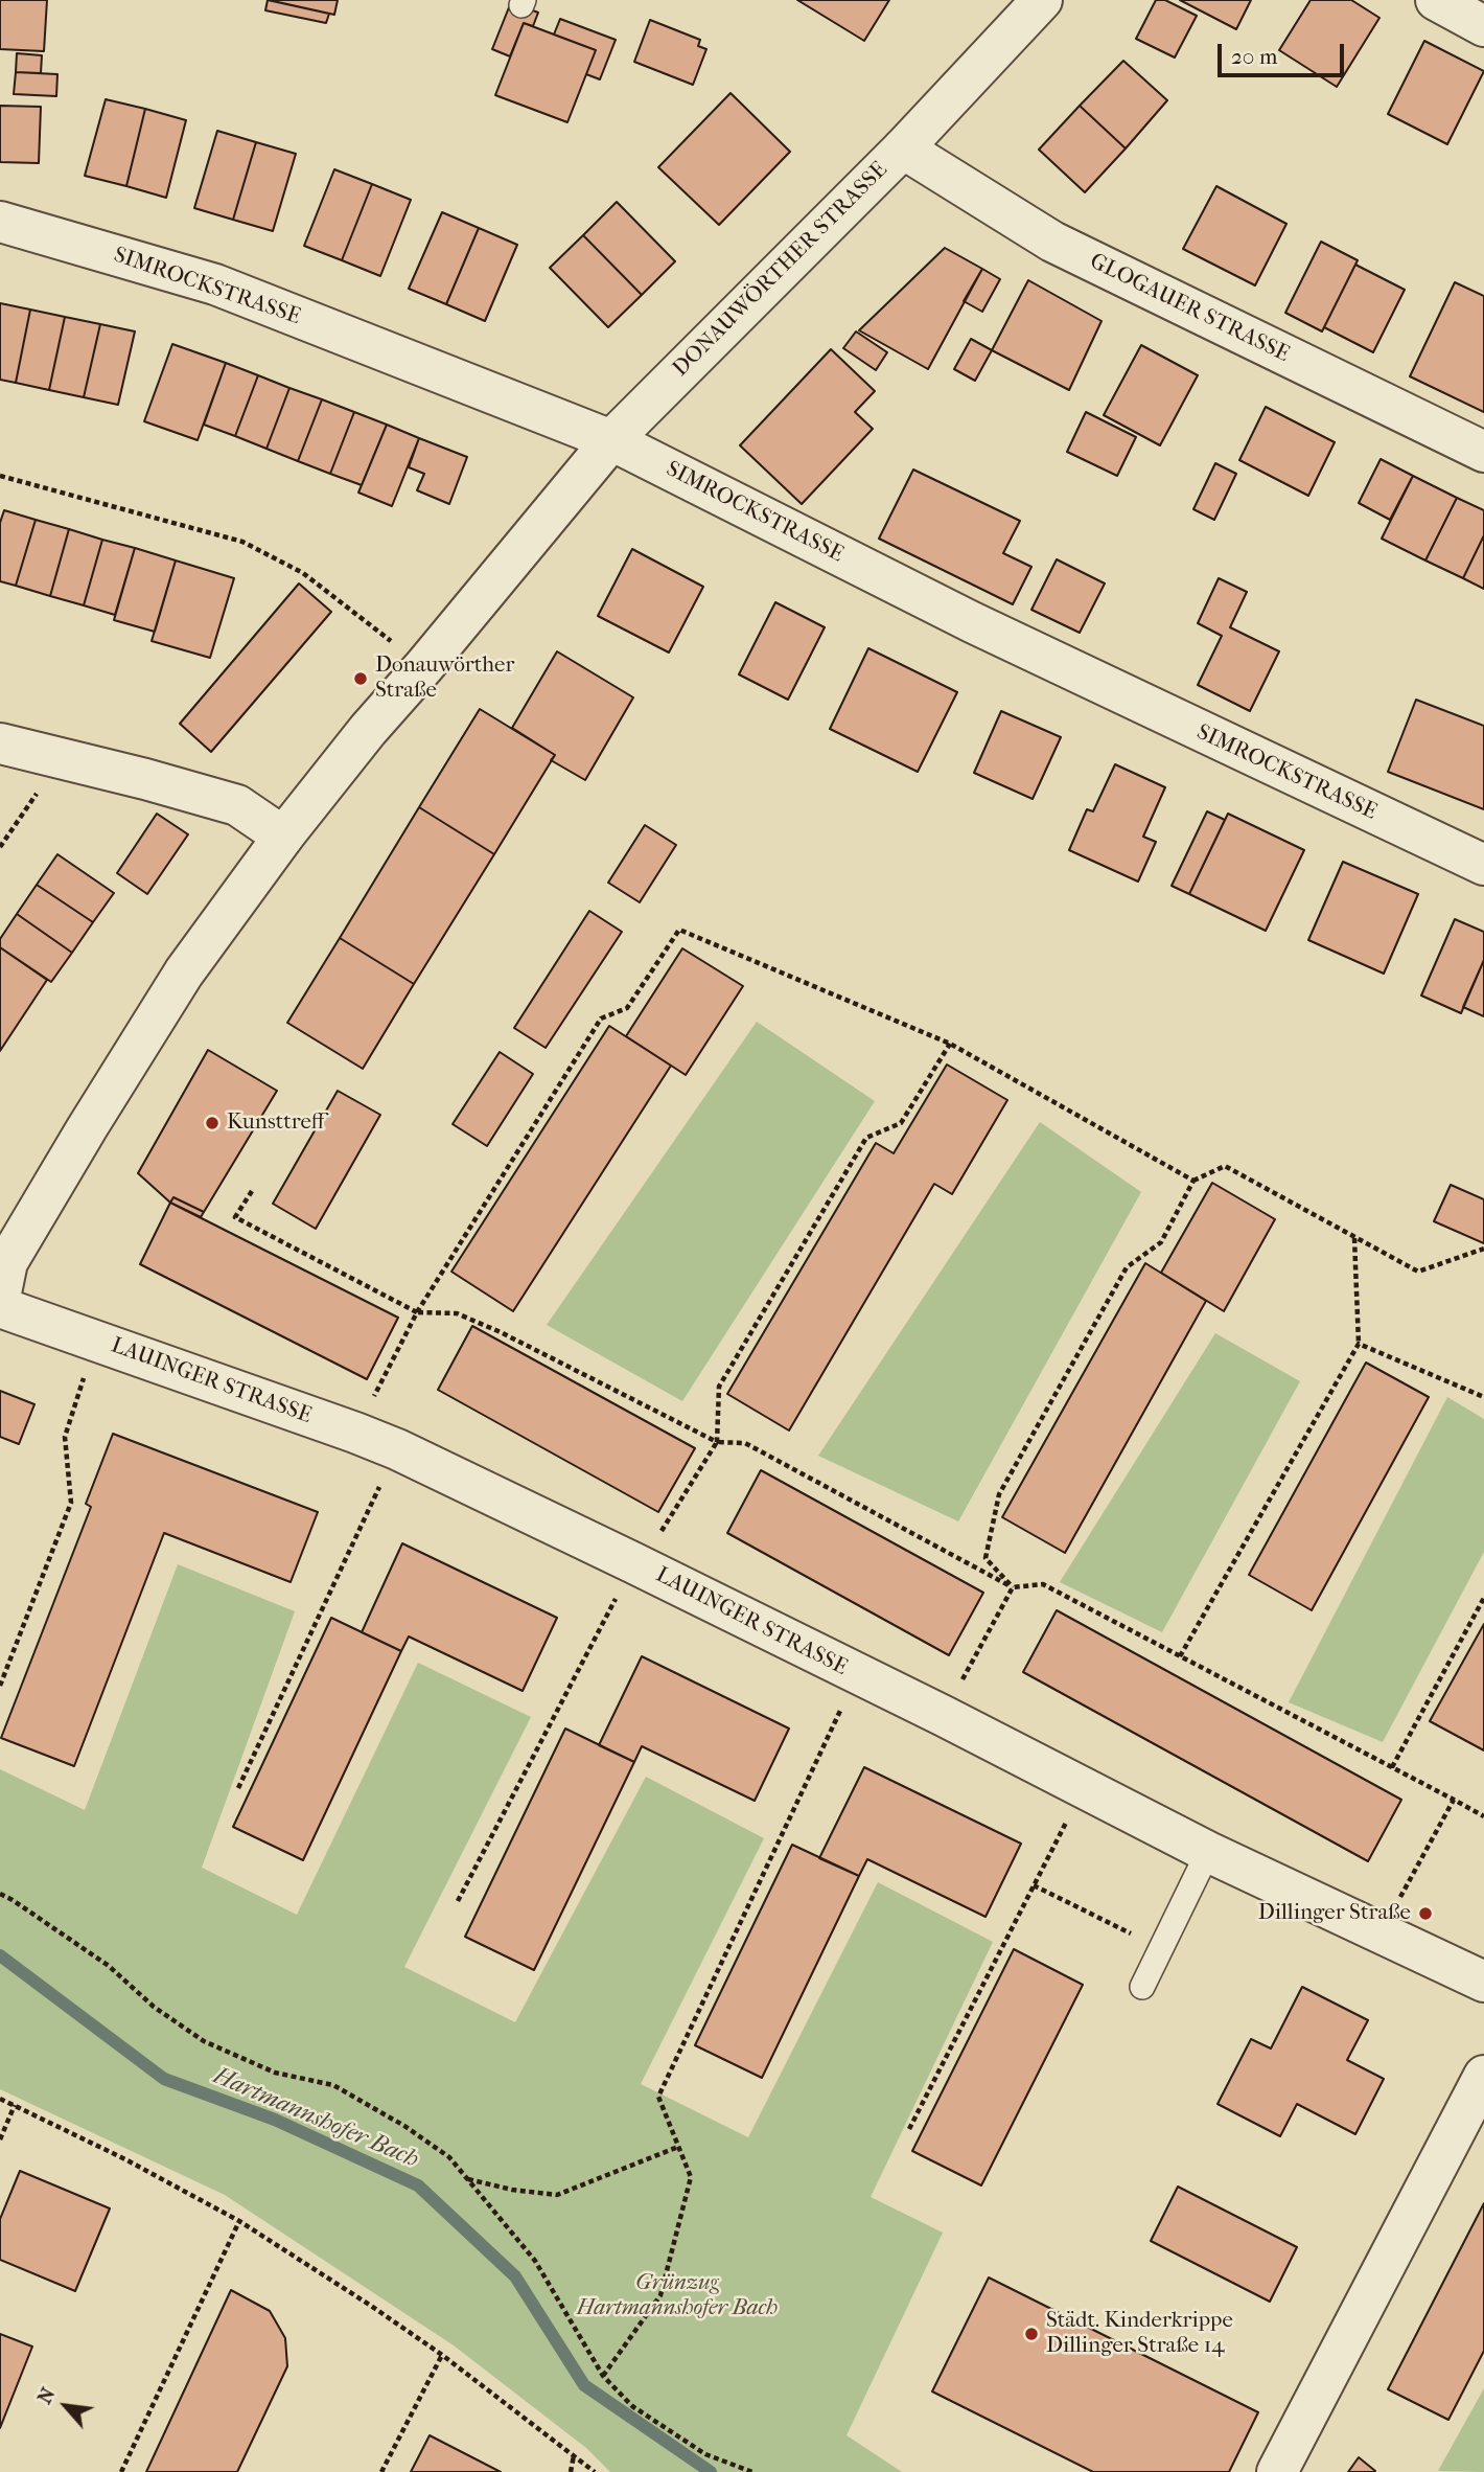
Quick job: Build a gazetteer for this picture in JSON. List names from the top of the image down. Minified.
{"streets":{"street":["DONAUWÖRTHER STRASSE","SIMROCKSTRASSE","GLOGAUER STRASSE","LAUINGER STRASSE"]},"crossings":[["DONAUWÖRTHER STRASSE","SIMROCKSTRASSE"],["DONAUWÖRTHER STRASSE","GLOGAUER STRASSE"]],"water":["Hartmannshofer Bach"],"parks":["Grünzug Hartmannshofer Bach"],"places":["Donauwörther Straße","Kunsttreff","Dillinger Straße","Städt. Kinderkrippe Dillinger Straße 14"],"scale_bar":"20 m","north":"top left"}
